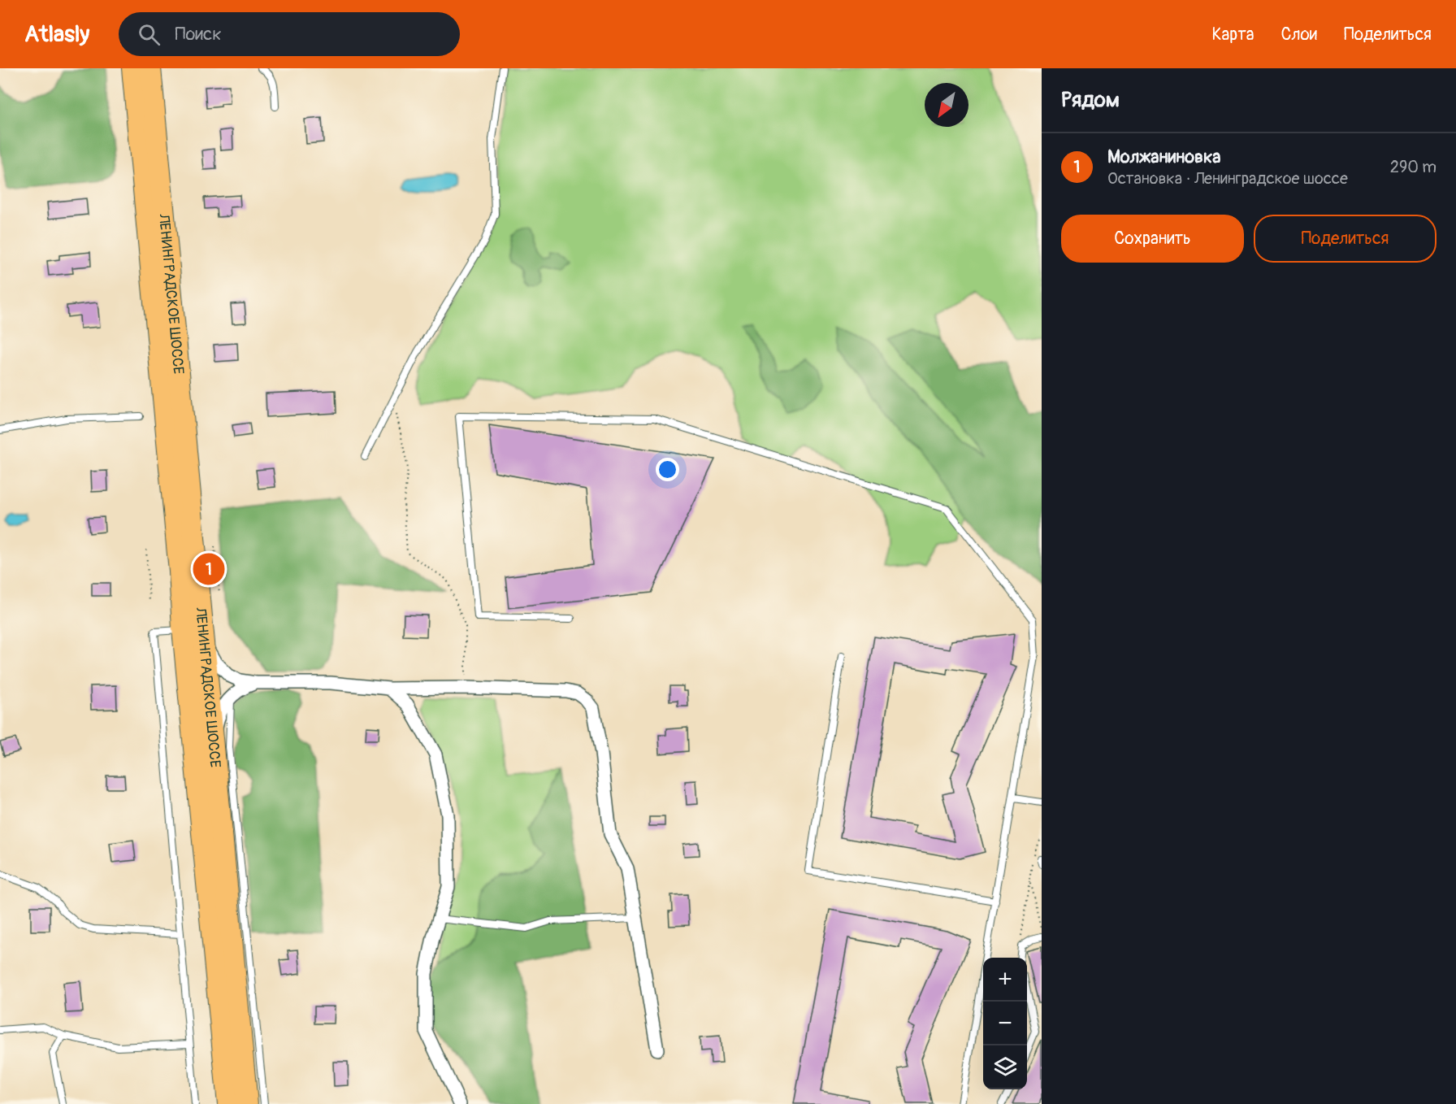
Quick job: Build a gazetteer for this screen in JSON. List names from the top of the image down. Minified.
{"streets":{"highway":["ЛЕНИНГРАДСКОЕ ШОССЕ"]},"north":"bottom left","page":{"header":"Atlasly","search":"Поиск","nav":["Карта","Слои","Поделиться"],"heading":"Рядом","list":[{"mark":"1","name":"Молжаниновка","note":"Остановка · Ленинградское шоссе","value":"290 m"}],"buttons":["Сохранить","Поделиться"],"pins":"1","map_buttons":["+","−"]}}
